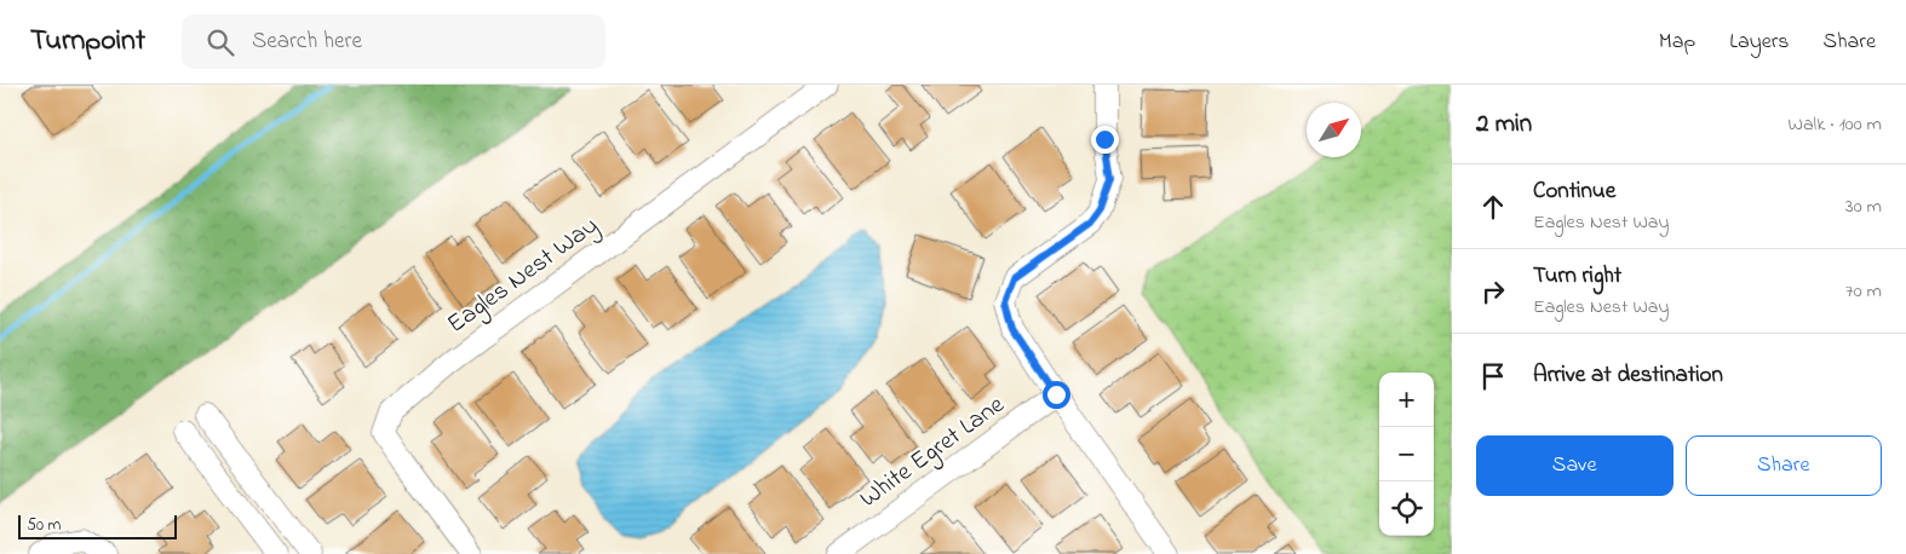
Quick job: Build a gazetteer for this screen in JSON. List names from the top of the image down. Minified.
{"streets":{"street":["Eagles Nest Way","White Egret Lane"]},"scale_bar":"50 m","north":"top right","page":{"header":"Turnpoint","search":"Search here","nav":["Map","Layers","Share"],"heading":["2 min","Walk · 100 m"],"list":[["Continue","Eagles Nest Way","30 m"],["Turn right","Eagles Nest Way","70 m"],"Arrive at destination"],"map_buttons":["+","−"],"buttons":["Save","Share"],"scale":"50 m"}}
